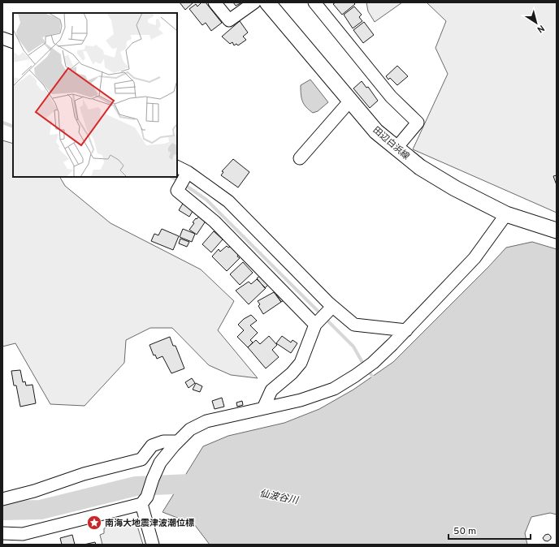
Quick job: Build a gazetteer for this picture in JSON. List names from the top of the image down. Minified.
{"streets":{"main road":["田辺白浜線"]},"water":["仙波谷川"],"places":{"place":["南海大地震津波潮位標"]},"scale_bar":"50 m","north":"bottom right"}
